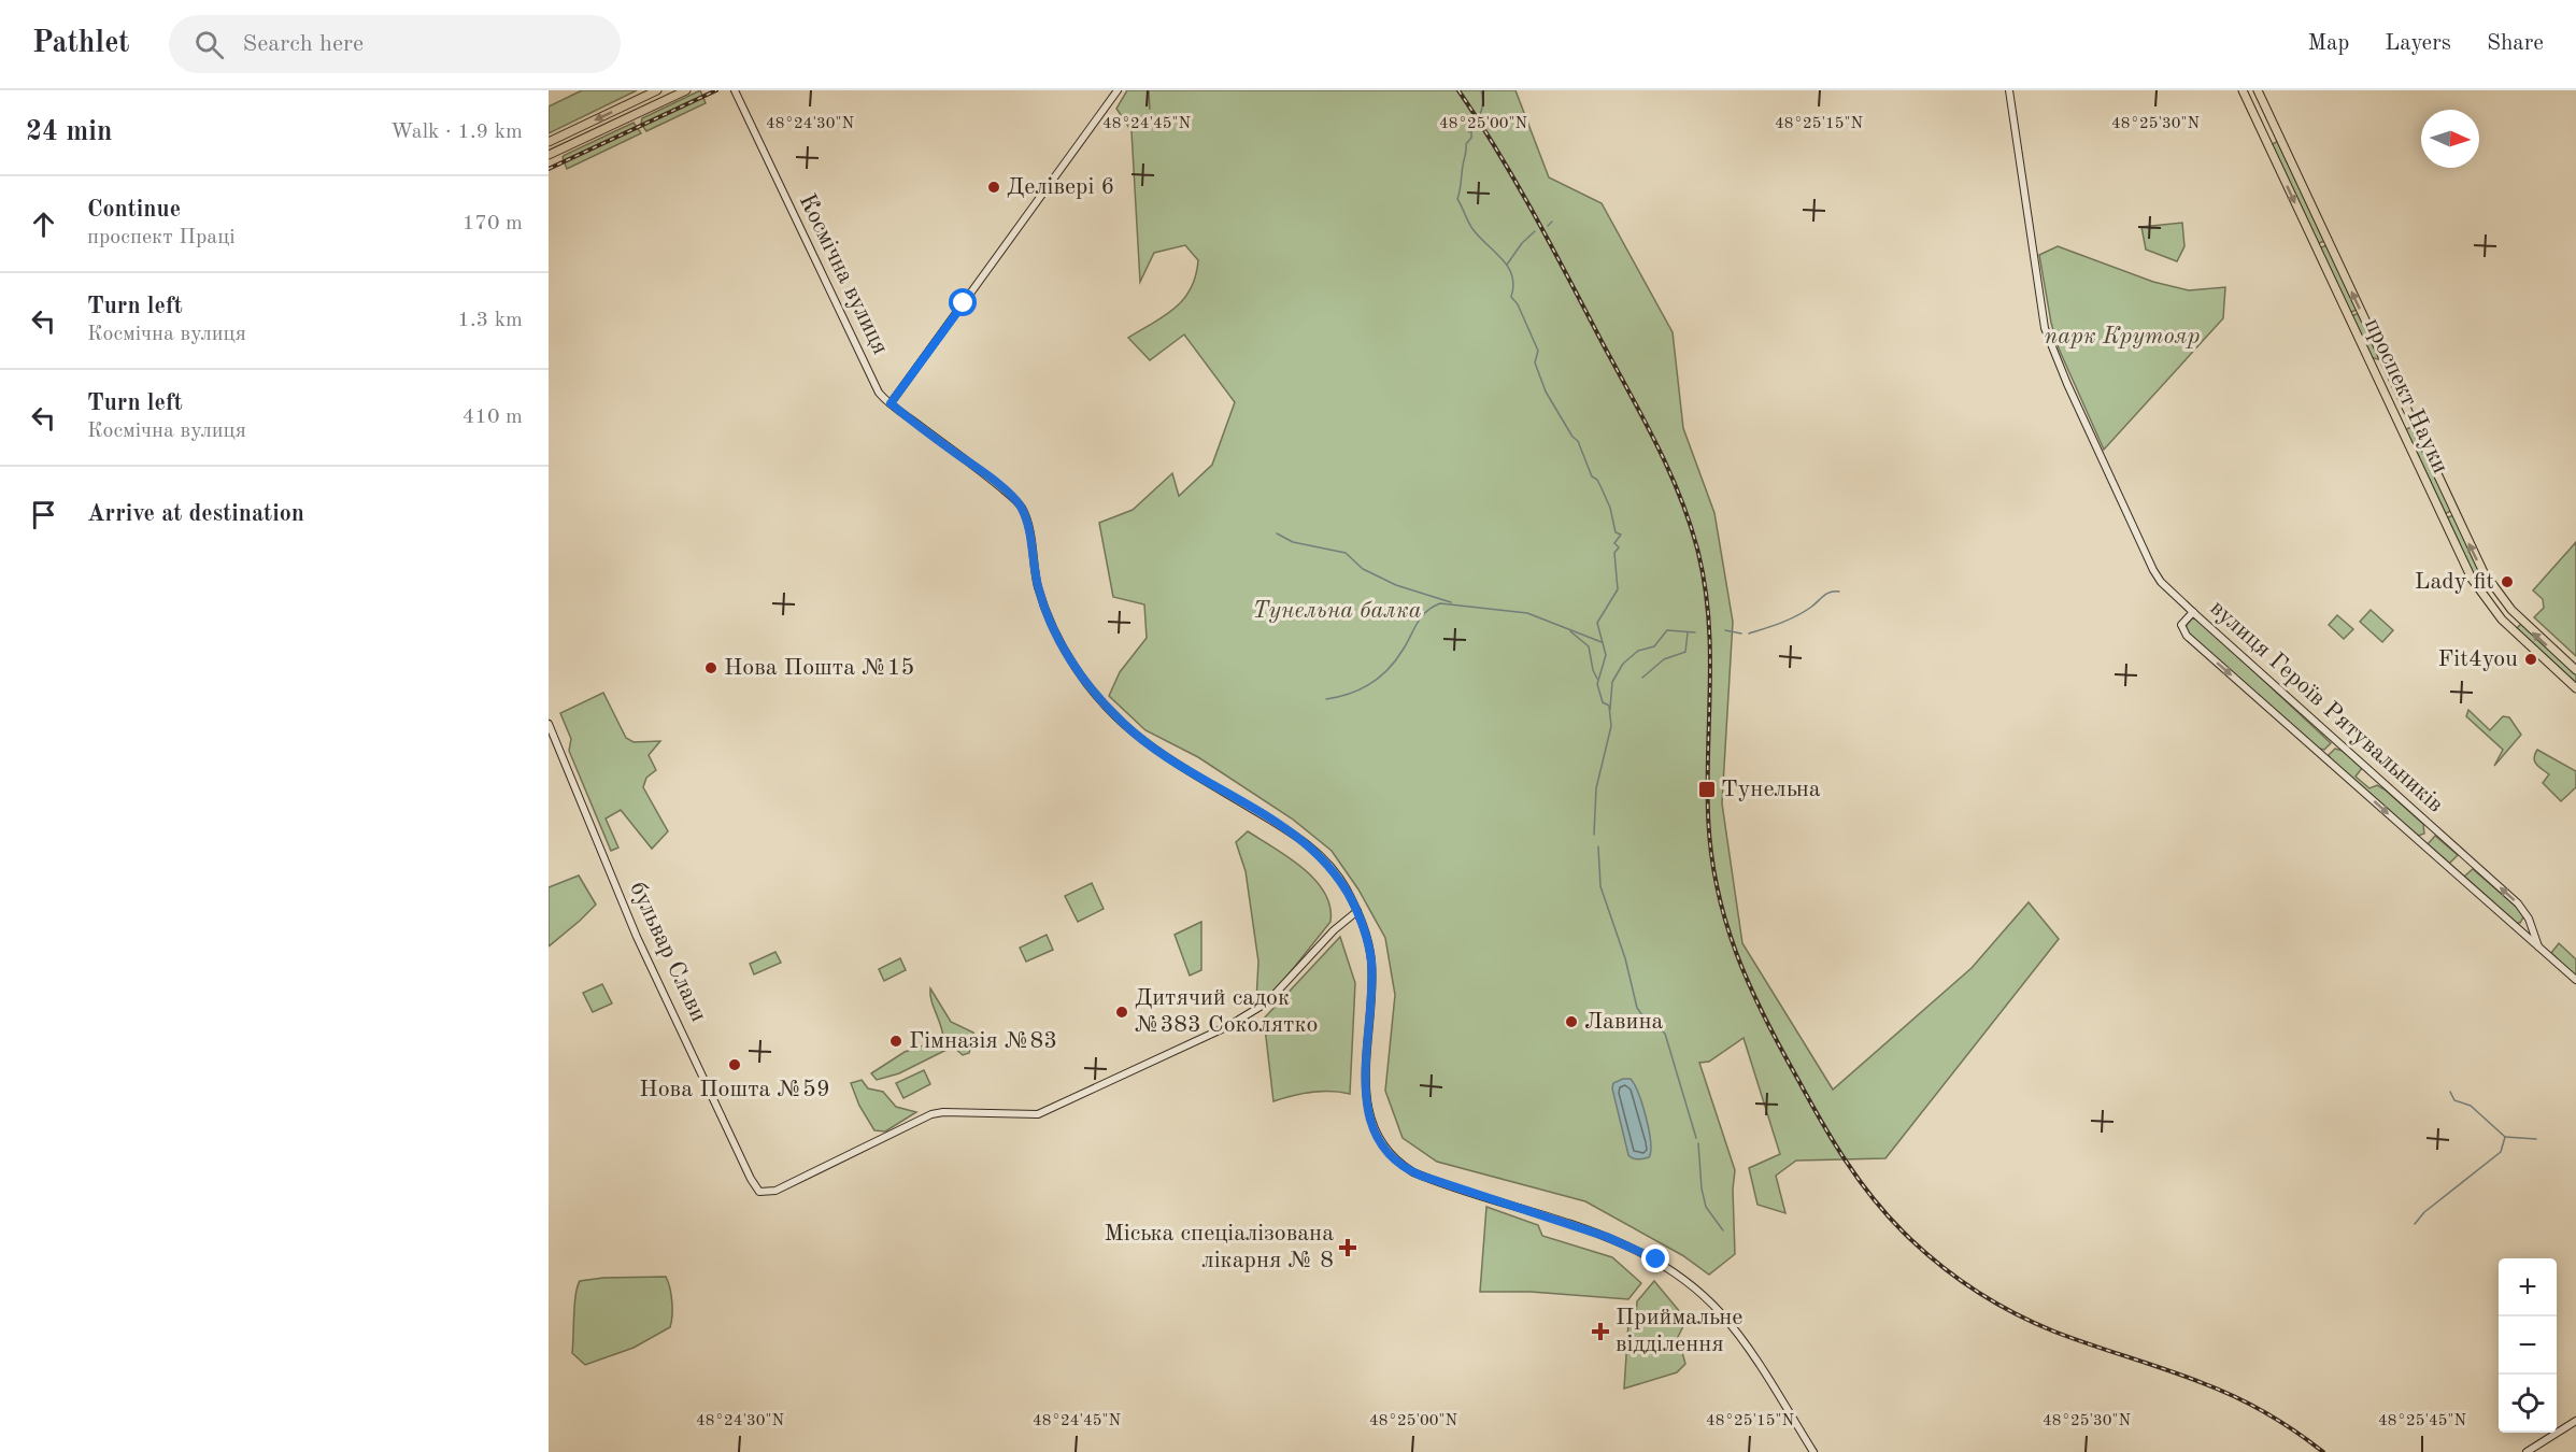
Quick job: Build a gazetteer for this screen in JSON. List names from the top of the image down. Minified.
{"streets":{"main road":["Космічна вулиця","проспект Науки","вулиця Героїв Рятувальників","бульвар Слави"]},"crossings":[["Космічна вулиця","бульвар Слави"]],"parks":["парк Крутояр","Тунельна балка"],"places":{"other":["Делівері 6","Lady fit","Fit4you","Нова Пошта №15","Дитячий садок №383 Соколятко","Лавина","Гімназія №83","Нова Пошта №59"],"transit":["Тунельна"],"health":["Міська спеціалізована лікарня № 8","Приймальне відділення"]},"north":"right","page":{"header":"Pathlet","search":"Search here","nav":["Map","Layers","Share"],"heading":["24 min","Walk · 1.9 km"],"list":[["Continue","проспект Праці","170 m"],["Turn left","Космічна вулиця","1.3 km"],["Turn left","Космічна вулиця","410 m"],"Arrive at destination"],"map_buttons":["+","−"]},"coordinates":["48°24'30\"N","48°24'45\"N","48°25'00\"N","48°25'15\"N","48°25'30\"N","48°25'45\"N"]}
